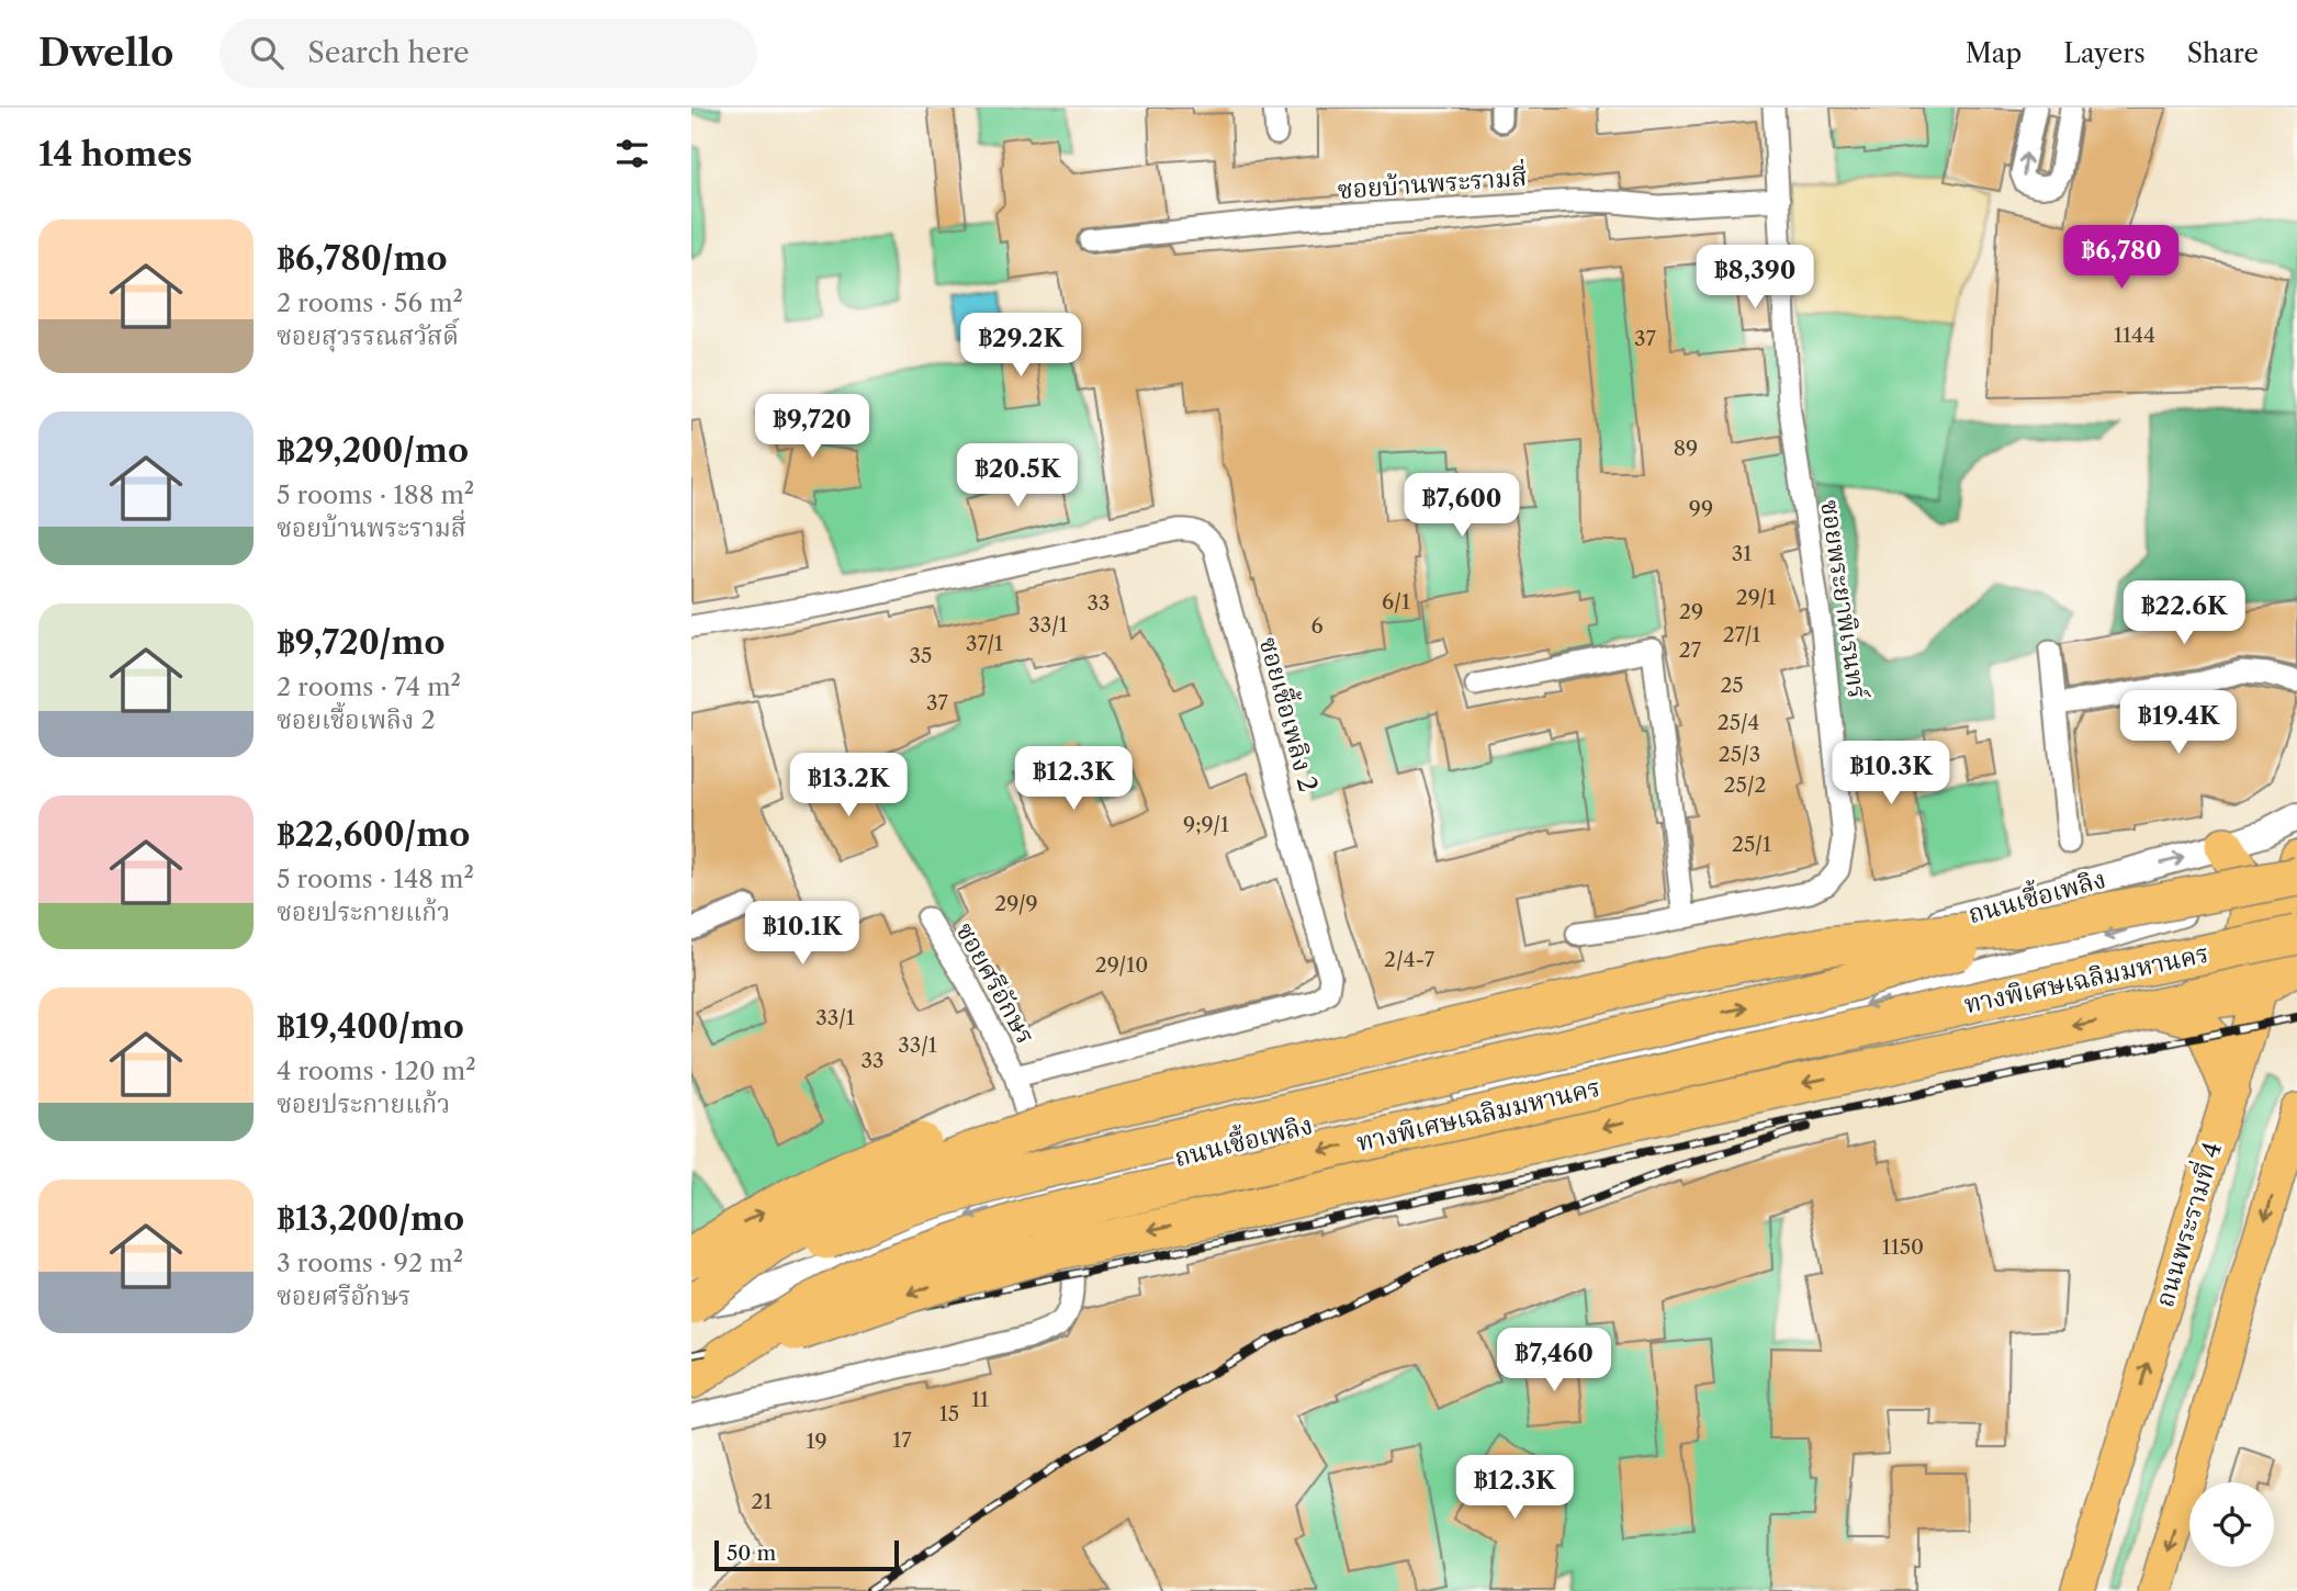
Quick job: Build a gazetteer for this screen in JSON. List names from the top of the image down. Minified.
{"streets":{"highway":["ทางพิเศษเฉลิมมหานคร"],"main road":["ถนนพระรามที่ 4"],"street":["ซอยบ้านพระรามสี่","ซอยพระยาพิเรนทร์","ซอยเชื้อเพลิง 2","ถนนเชื้อเพลิง","ซอยศรีอักษร"]},"crossings":[["ซอยบ้านพระรามสี่","ซอยพระยาพิเรนทร์"],["ซอยเชื้อเพลิง 2","ซอยศรีอักษร"],["ถนนเชื้อเพลิง","ทางพิเศษเฉลิมมหานคร"],["ถนนเชื้อเพลิง","ถนนพระรามที่ 4"],["ทางพิเศษเฉลิมมหานคร","ถนนพระรามที่ 4"]],"house_numbers":["1144","37","89","99","31","29/1","6/1","33","29","33/1","6","27/1","37/1","27","35","25","37","25/4","25/3","25/2","9;9/1","25/1","29/9","2/4-7","29/10","33/1","33/1","33","1150","11","15","17","19","21"],"scale_bar":"50 m","page":{"header":"Dwello","search":"Search here","nav":["Map","Layers","Share"],"heading":"14 homes","list":[{"name":"฿6,780/mo","note":"2 rooms · 56 m² · ซอยสุวรรณสวัสดิ์"},{"name":"฿29,200/mo","note":"5 rooms · 188 m² · ซอยบ้านพระรามสี่"},{"name":"฿9,720/mo","note":"2 rooms · 74 m² · ซอยเชื้อเพลิง 2"},{"name":"฿22,600/mo","note":"5 rooms · 148 m² · ซอยประกายแก้ว"},{"name":"฿19,400/mo","note":"4 rooms · 120 m² · ซอยประกายแก้ว"},{"name":"฿13,200/mo","note":"3 rooms · 92 m² · ซอยศรีอักษร"}],"price":["฿6,780","฿8,390","฿29.2K","฿9,720","฿20.5K","฿7,600","฿22.6K","฿19.4K","฿10.3K","฿12.3K","฿13.2K","฿10.1K","฿7,460","฿12.3K"],"scale":"50 m"}}
